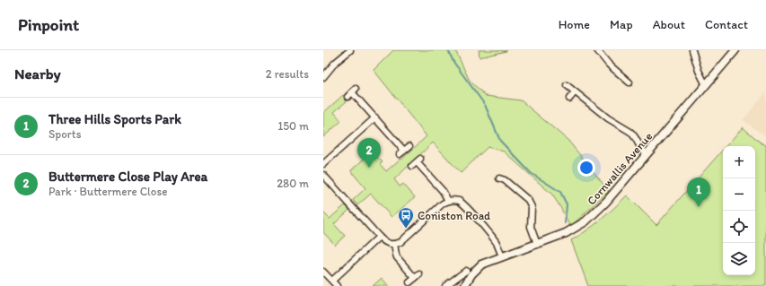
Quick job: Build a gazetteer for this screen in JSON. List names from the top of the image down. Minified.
{"streets":{"street":["Cornwallis Avenue"]},"places":{"bus stop":["Coniston Road"]},"page":{"header":"Pinpoint","nav":["Home","Map","About","Contact"],"heading":["Nearby","2 results"],"list":[{"mark":"1","name":"Three Hills Sports Park","note":"Sports","value":"150 m"},{"mark":"2","name":"Buttermere Close Play Area","note":"Park · Buttermere Close","value":"280 m"}],"pins":["2","1"],"map_buttons":["+","−"]}}
